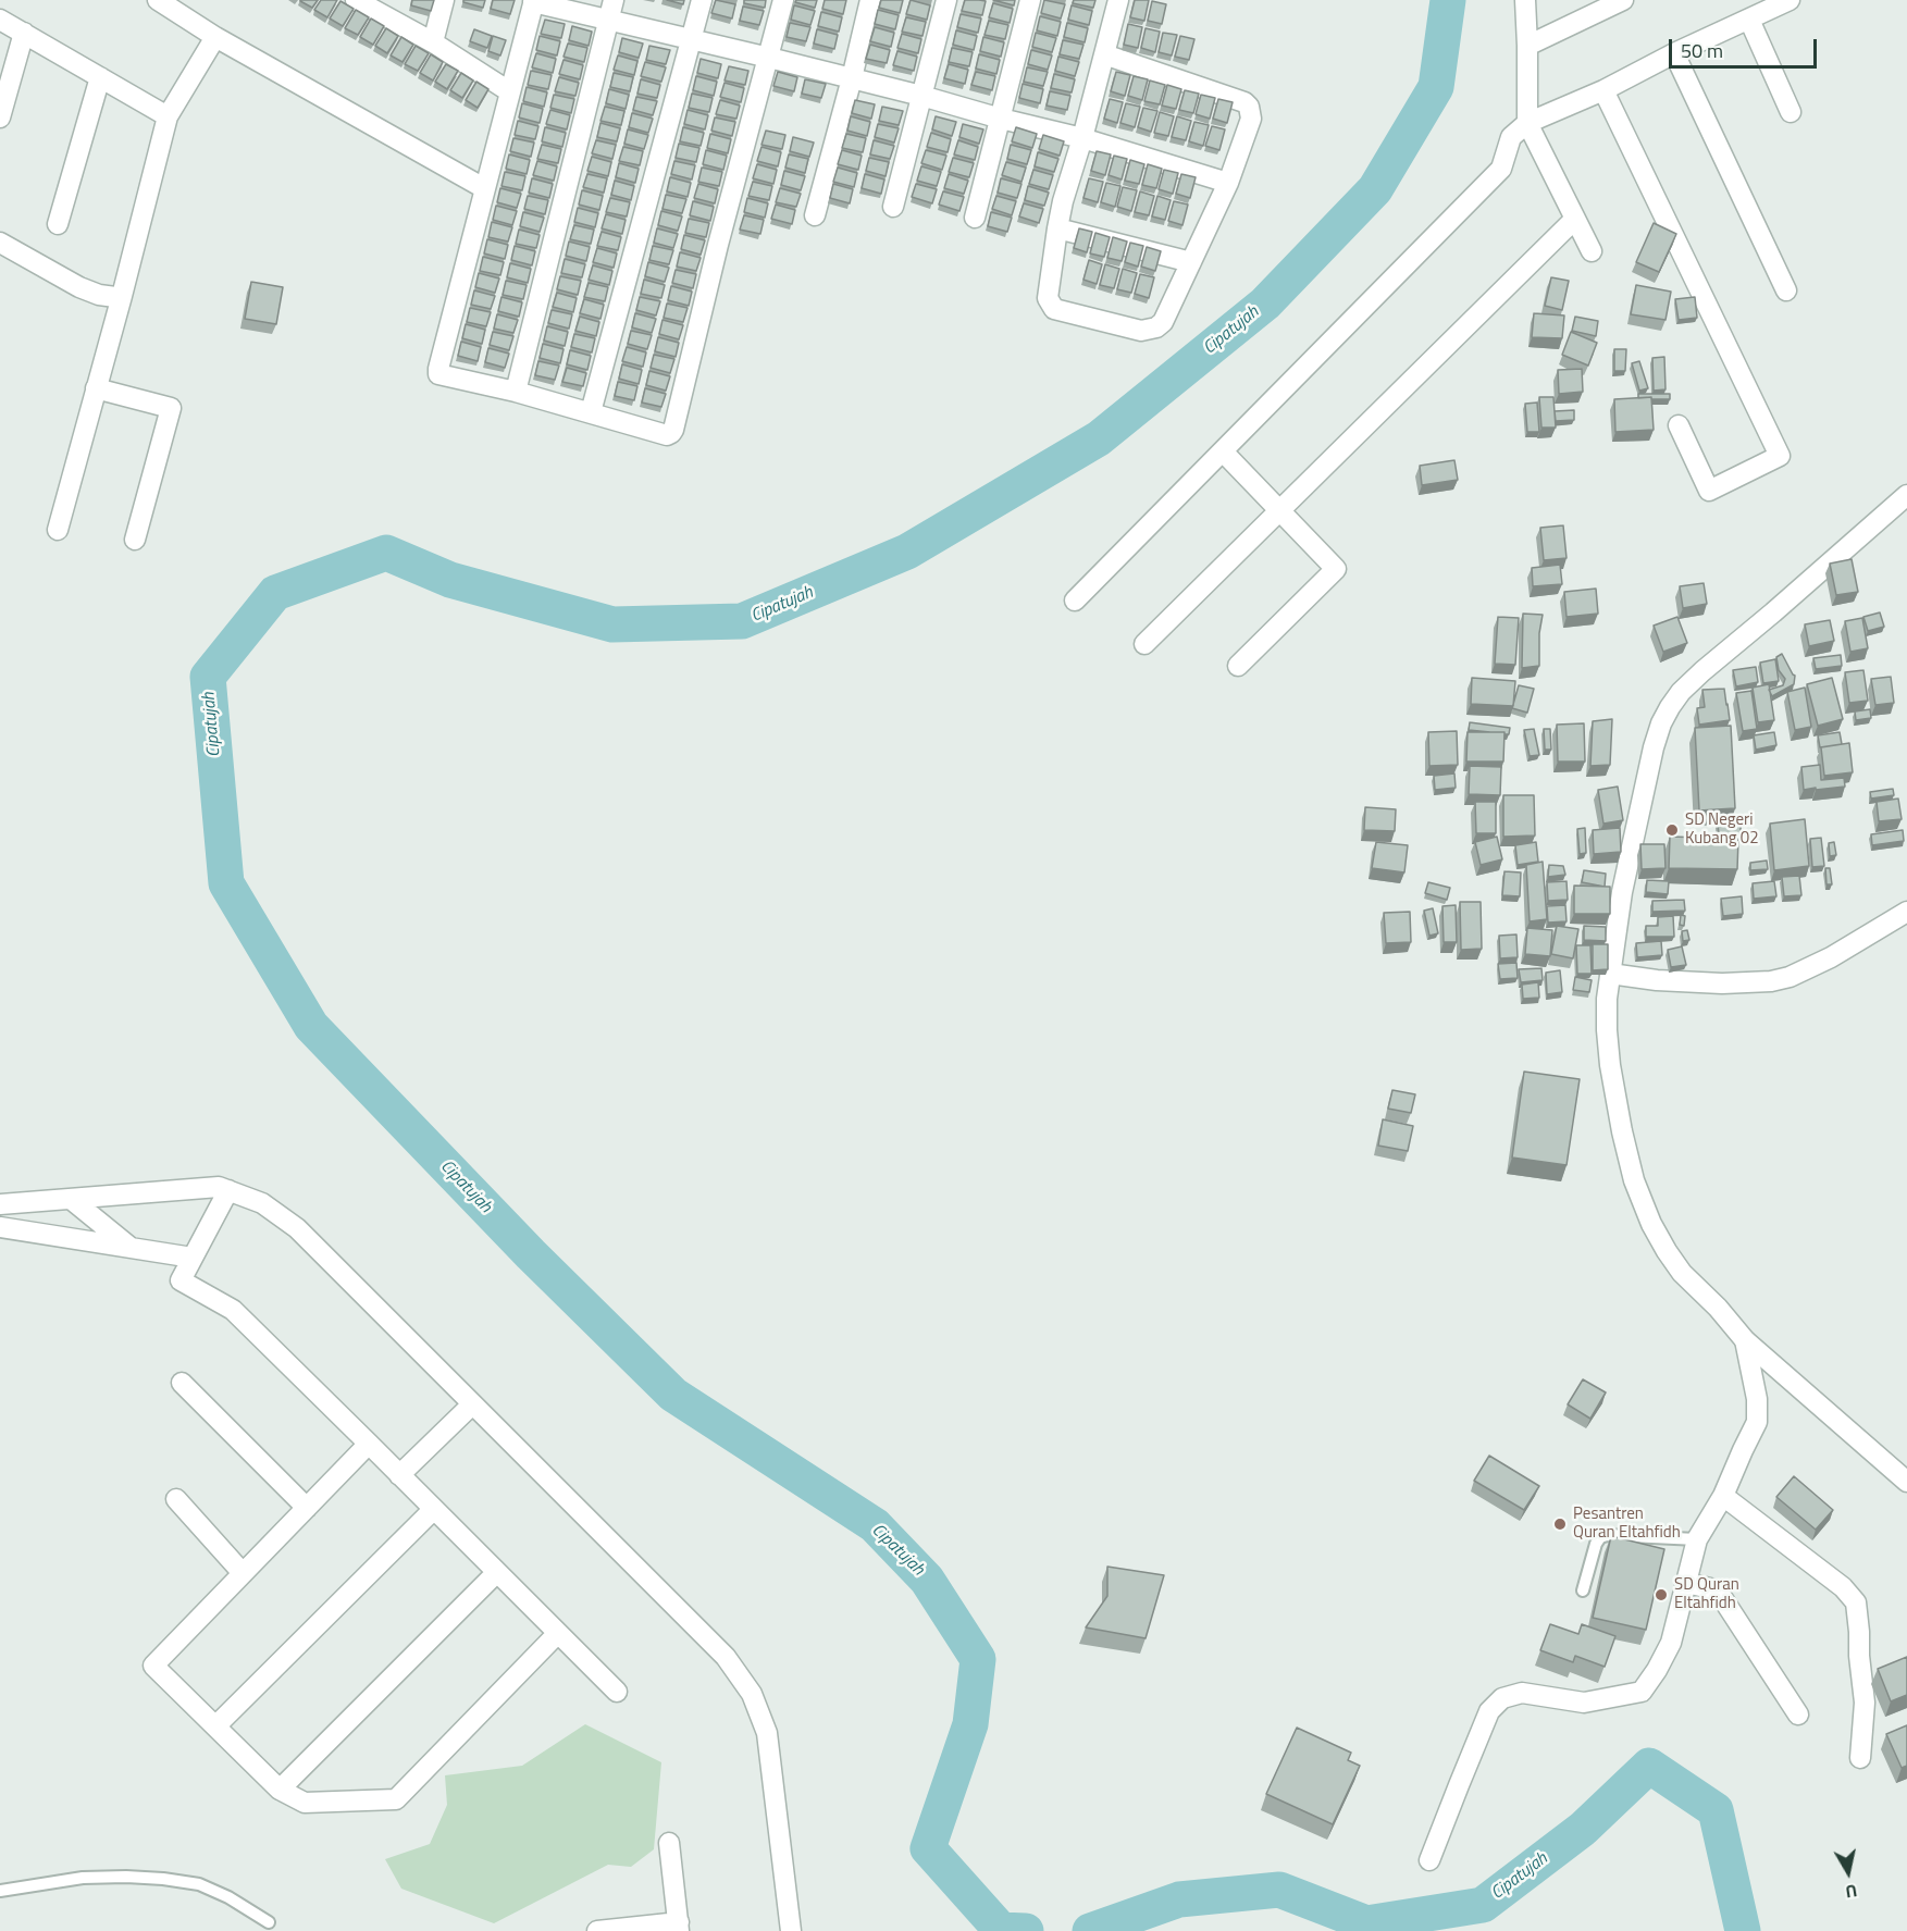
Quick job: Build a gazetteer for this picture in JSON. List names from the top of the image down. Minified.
{"water":["Cipatujah"],"places":["SD Negeri Kubang 02","Pesantren Quran Eltahfidh","SD Quran Eltahfidh"],"scale_bar":"50 m","north":"bottom"}
